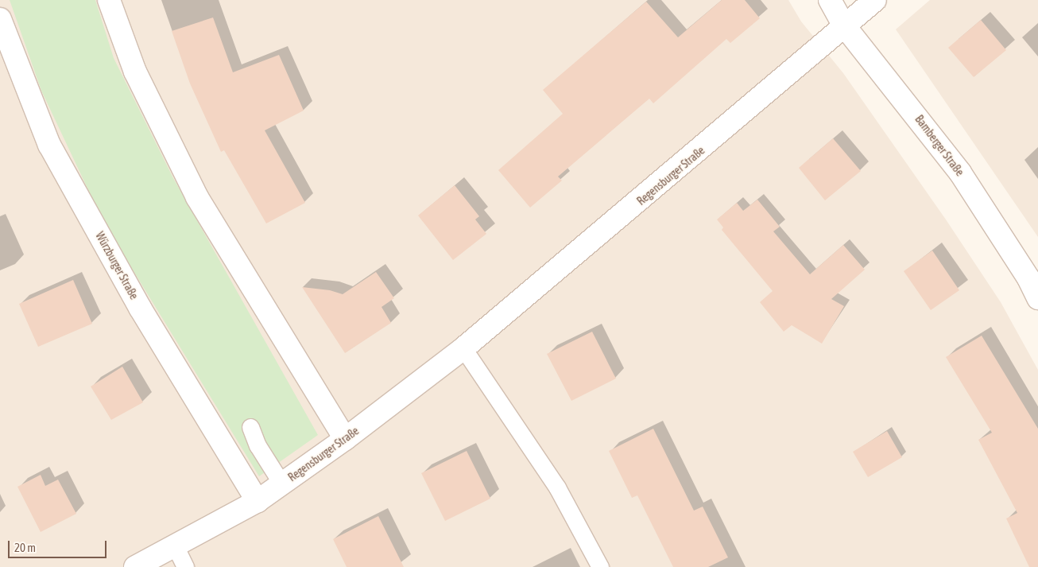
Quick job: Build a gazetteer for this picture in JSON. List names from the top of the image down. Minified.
{"streets":{"street":["Bamberger Straße","Regensburger Straße","Würzburger Straße"]},"crossings":[["Bamberger Straße","Regensburger Straße"],["Regensburger Straße","Würzburger Straße"]],"scale_bar":"20 m"}
